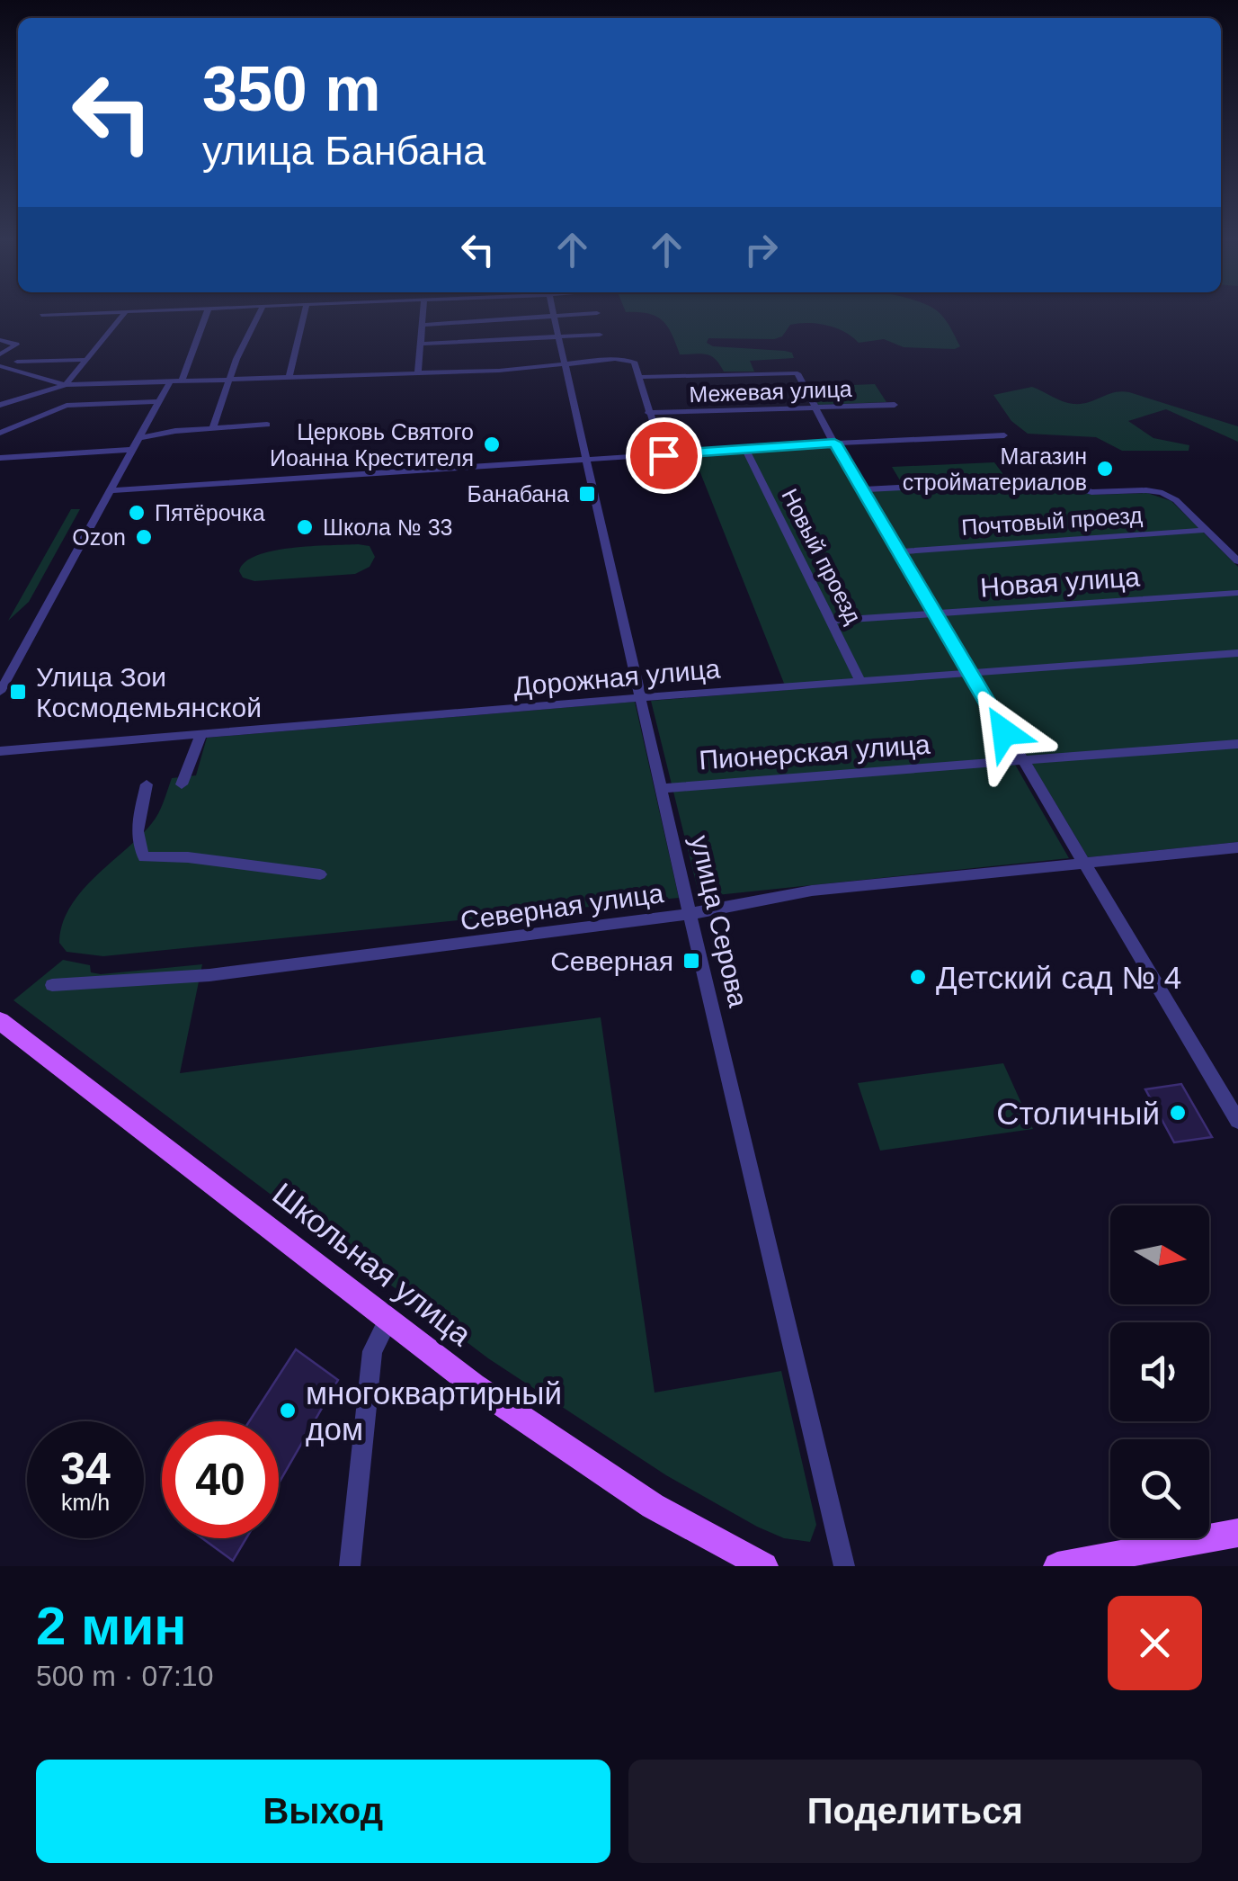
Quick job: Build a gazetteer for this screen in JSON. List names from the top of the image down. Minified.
{"streets":{"main road":["Школьная улица"],"street":["Межевая улица","Почтовый проезд","Новый проезд","Новая улица","Дорожная улица","Пионерская улица","Северная улица","улица Серова"]},"crossings":[["Новый проезд","Новая улица"],["Новый проезд","Дорожная улица"],["Дорожная улица","улица Серова"],["Пионерская улица","улица Серова"],["Северная улица","улица Серова"]],"places":{"other":["Церковь Святого Иоанна Крестителя","Магазин стройматериалов","Пятёрочка","Школа № 33","Ozon","Детский сад № 4","Столичный","многоквартирный дом"],"transit":["Банабана","Улица Зои Космодемьянской","Северная"]},"north":"right","page":{"turn":["350 m","улица Банбана"],"speed":"34 km/h","limit":"40","heading":["2 мин","500 m · 07:10"],"buttons":["Выход","Поделиться"]}}
